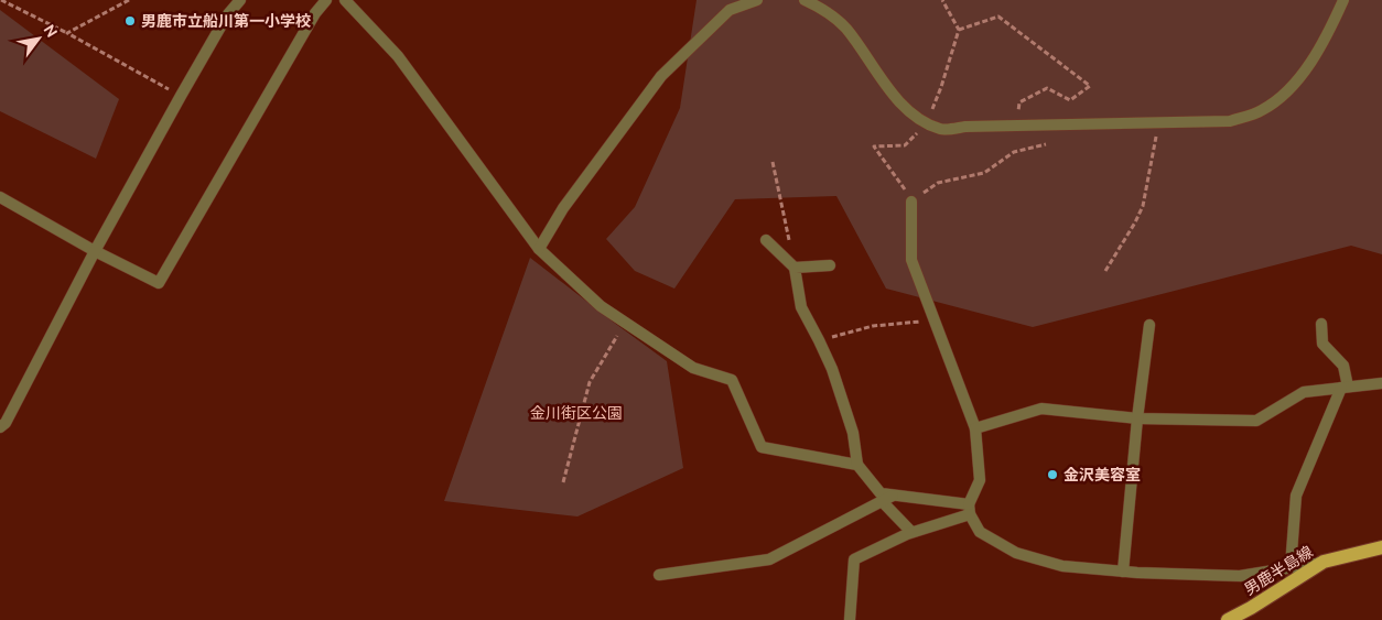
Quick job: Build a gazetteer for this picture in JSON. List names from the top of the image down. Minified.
{"streets":{"main road":["男鹿半島線"]},"parks":["金川街区公園"],"places":["男鹿市立船川第一小学校","金沢美容室"],"north":"top right"}
